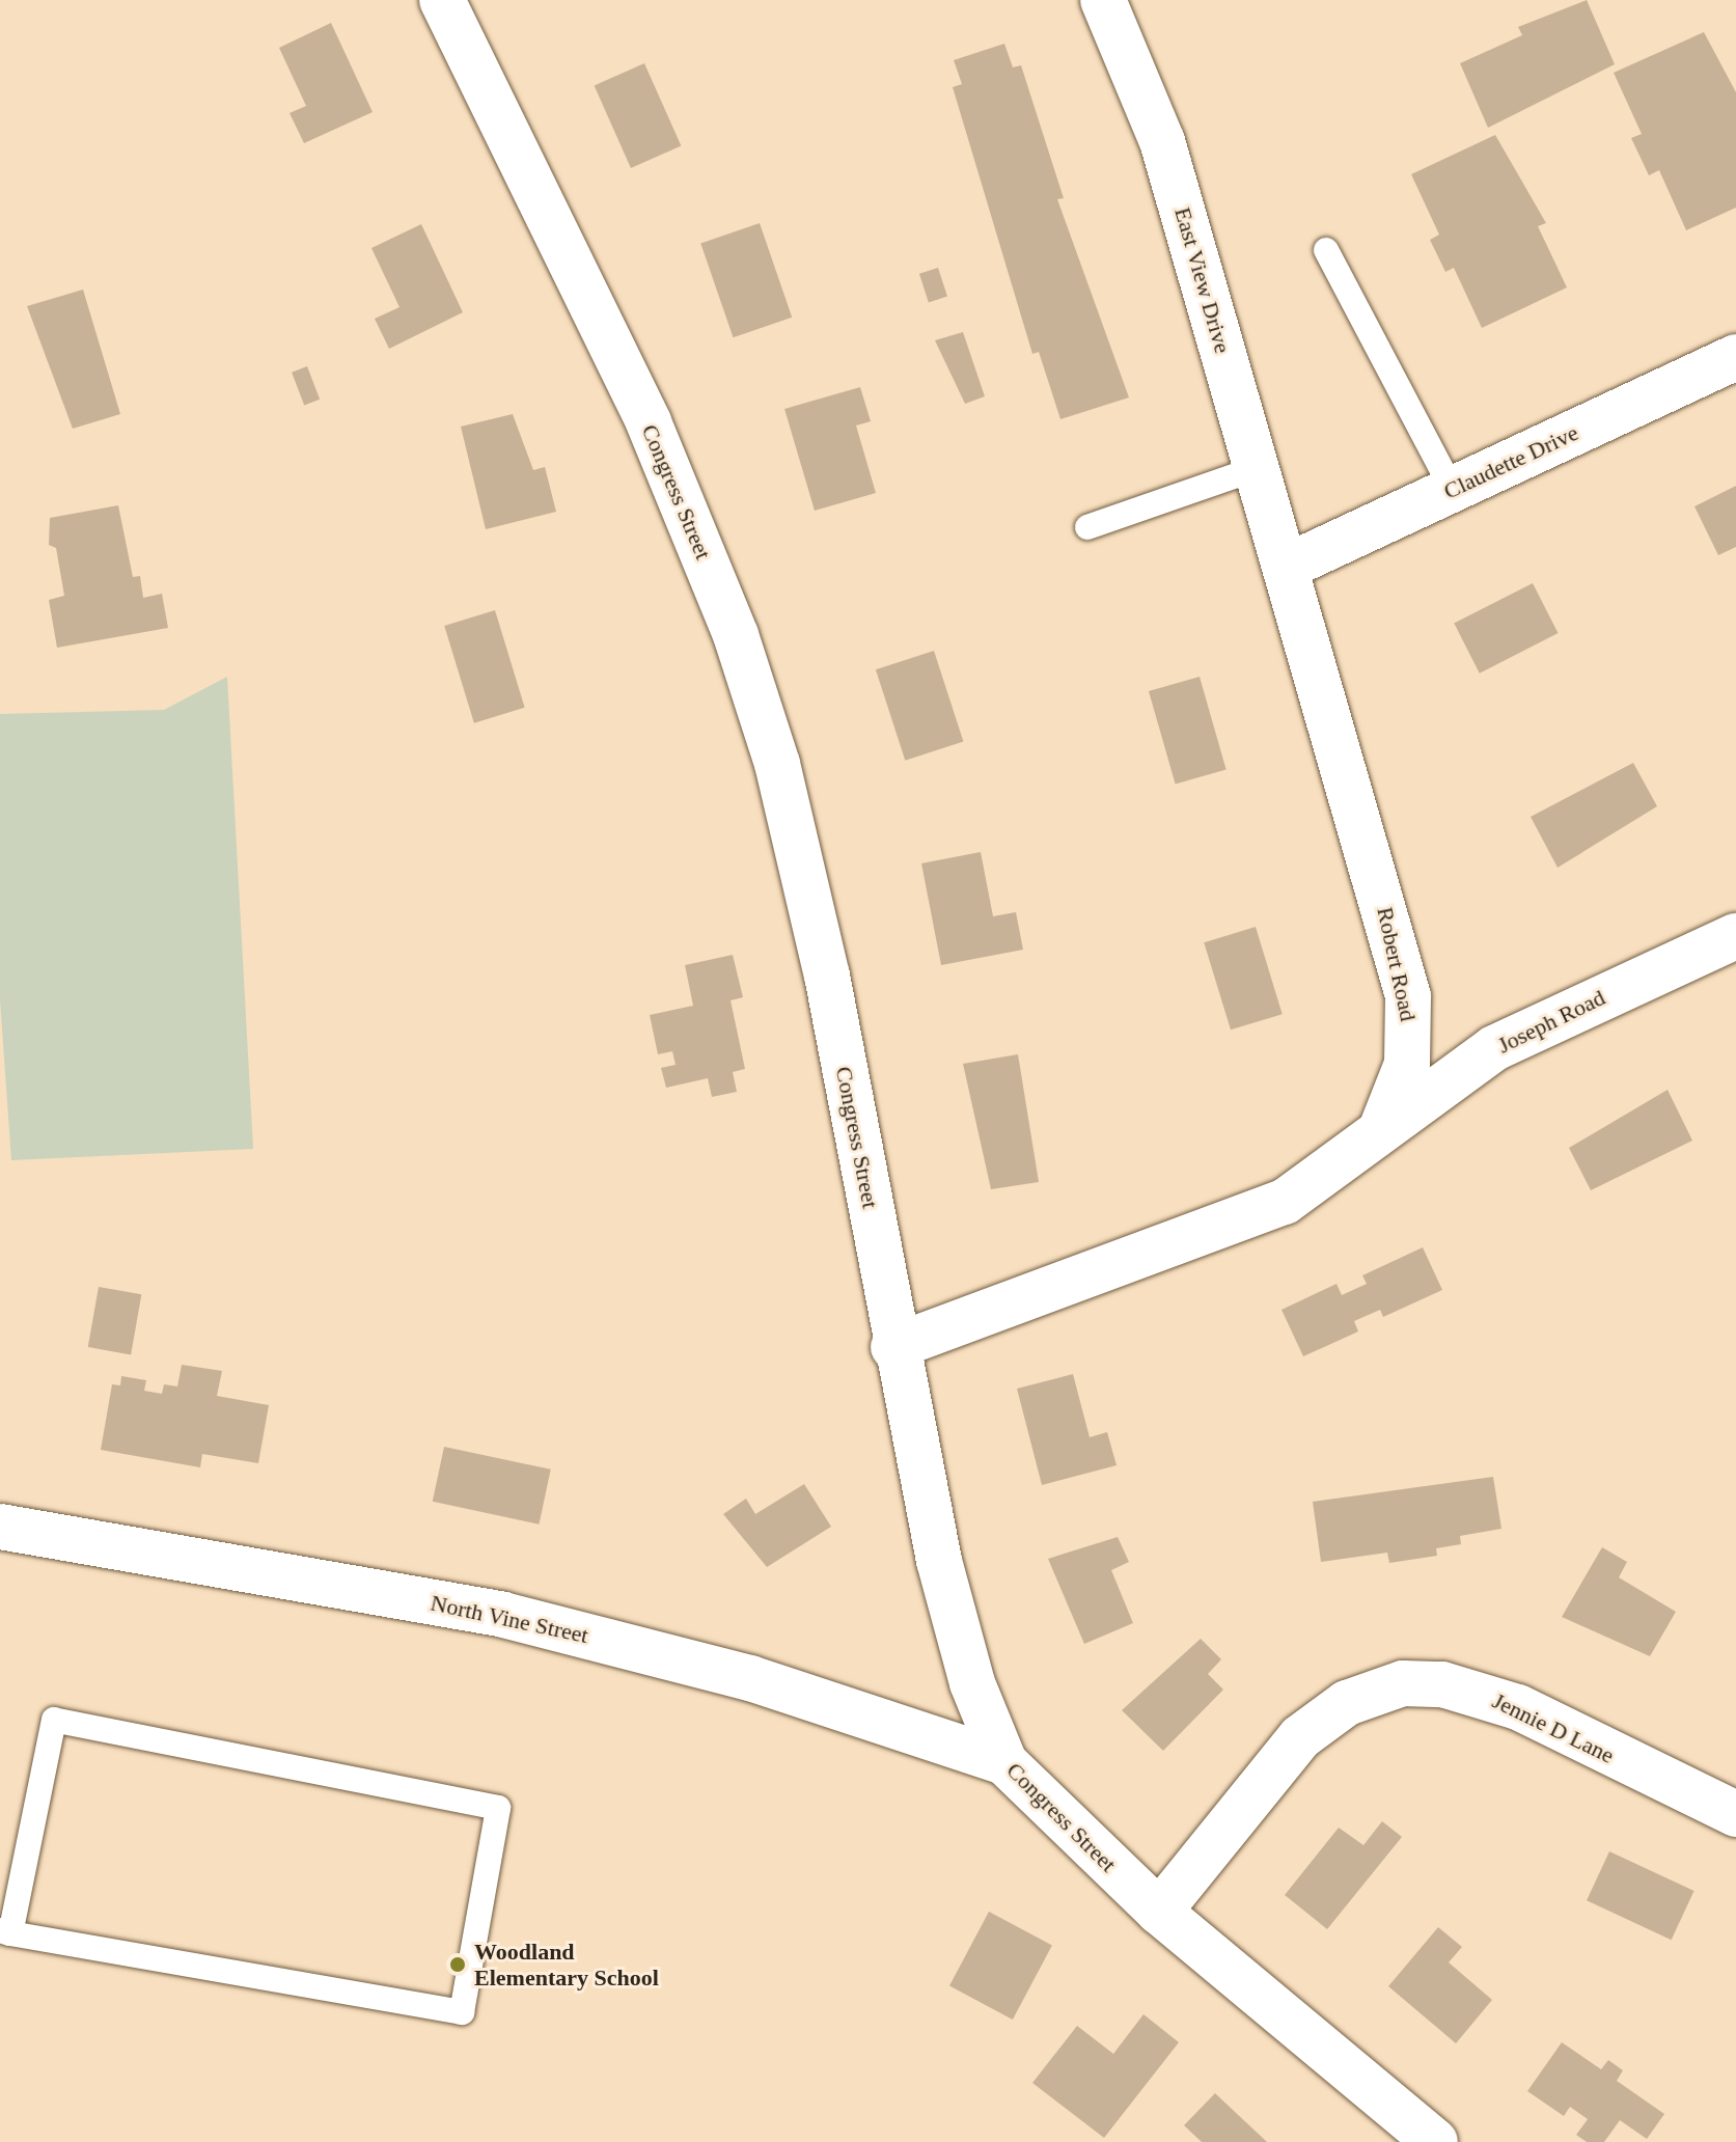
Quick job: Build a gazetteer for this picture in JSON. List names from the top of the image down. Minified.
{"streets":{"street":["East View Drive","Claudette Drive","Congress Street","Robert Road","Joseph Road","North Vine Street","Jennie D Lane"]},"crossings":[["East View Drive","Claudette Drive"],["East View Drive","Robert Road"],["Claudette Drive","Robert Road"],["Congress Street","North Vine Street"],["Congress Street","Jennie D Lane"],["Robert Road","Joseph Road"]],"places":["Woodland Elementary School"]}
